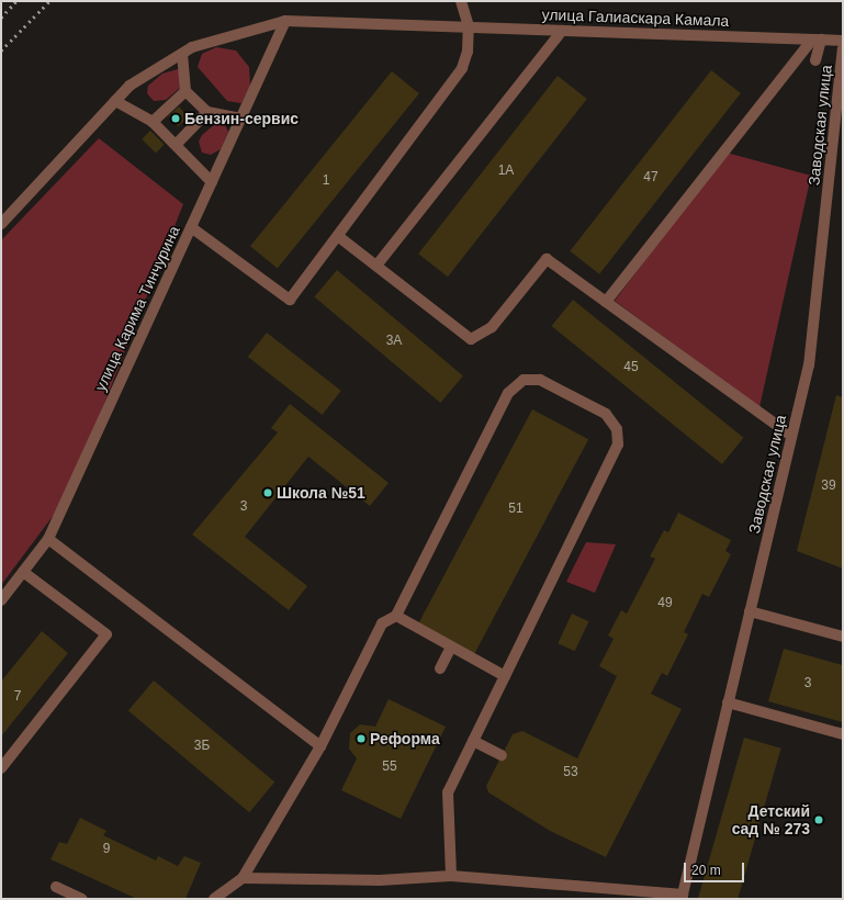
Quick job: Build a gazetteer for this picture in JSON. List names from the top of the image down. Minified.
{"streets":{"street":["улица Галиаскара Камала","Заводская улица","улица Карима Тинчурина"]},"crossings":[["улица Галиаскара Камала","улица Карима Тинчурина"]],"places":["Бензин-сервис","Школа №51","Реформа","Детский сад № 273"],"house_numbers":["1А","47","1","3А","45","39","3","51","49","3","7","3Б","55","53","9"],"scale_bar":"20 m"}
